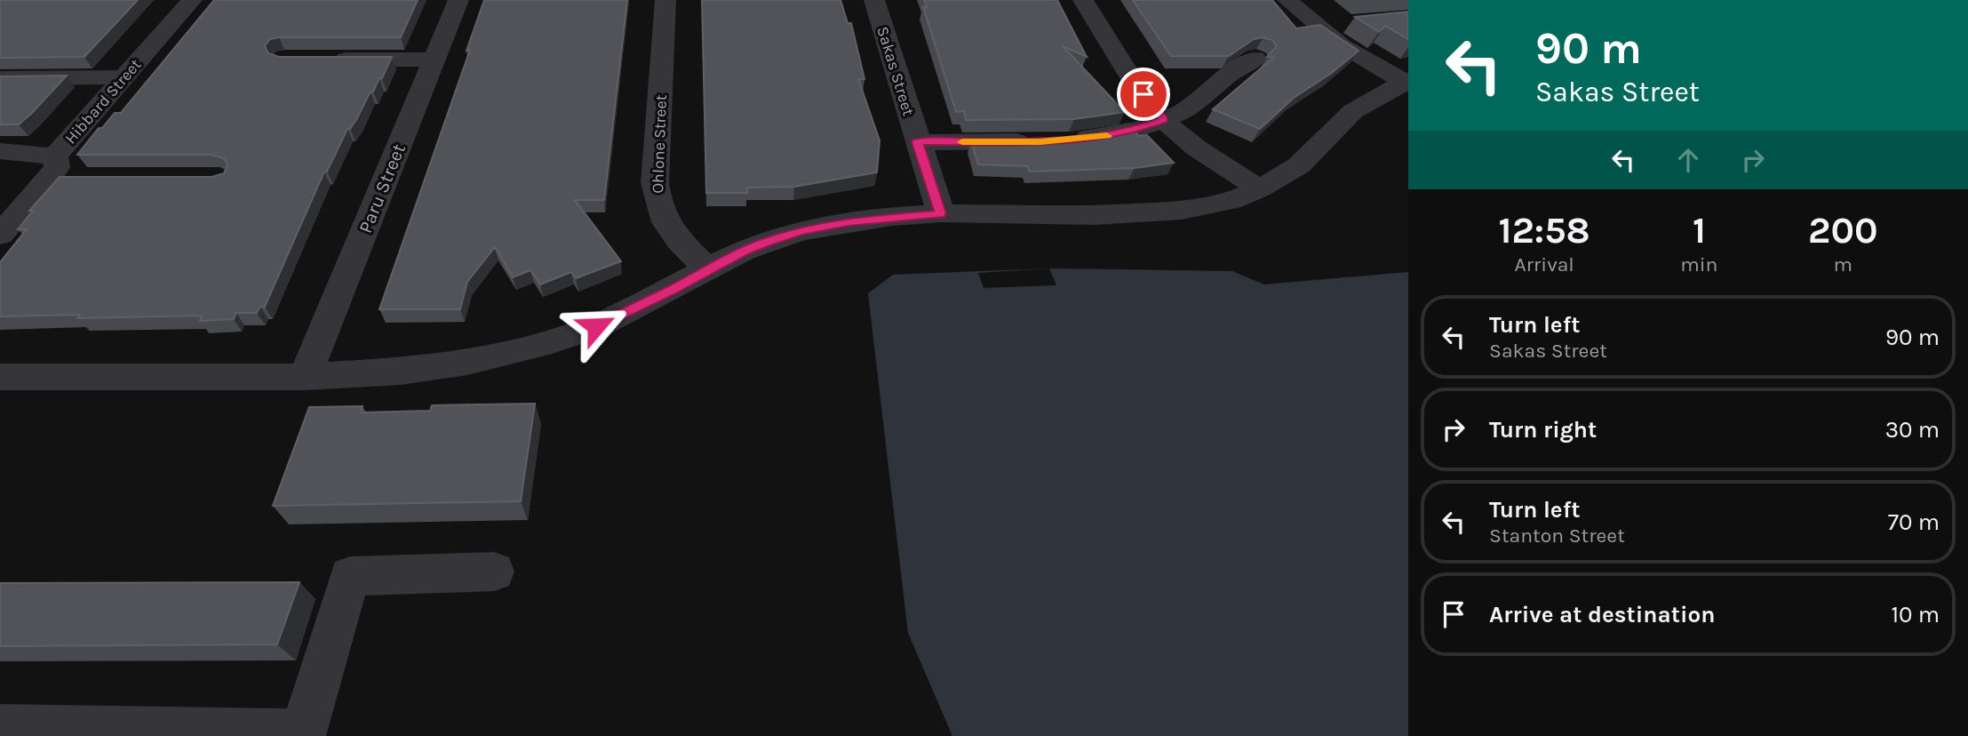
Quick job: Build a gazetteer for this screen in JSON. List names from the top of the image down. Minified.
{"streets":{"street":["Sakas Street","Hibbard Street","Ohlone Street","Paru Street"]},"page":{"turn":["90 m","Sakas Street"],"eta":["12:58","Arrival","1","min","200","m"],"list":[{"name":"Turn left","note":"Sakas Street","value":"90 m"},{"name":"Turn right","value":"30 m"},{"name":"Turn left","note":"Stanton Street","value":"70 m"},{"name":"Arrive at destination","value":"10 m"}]}}
